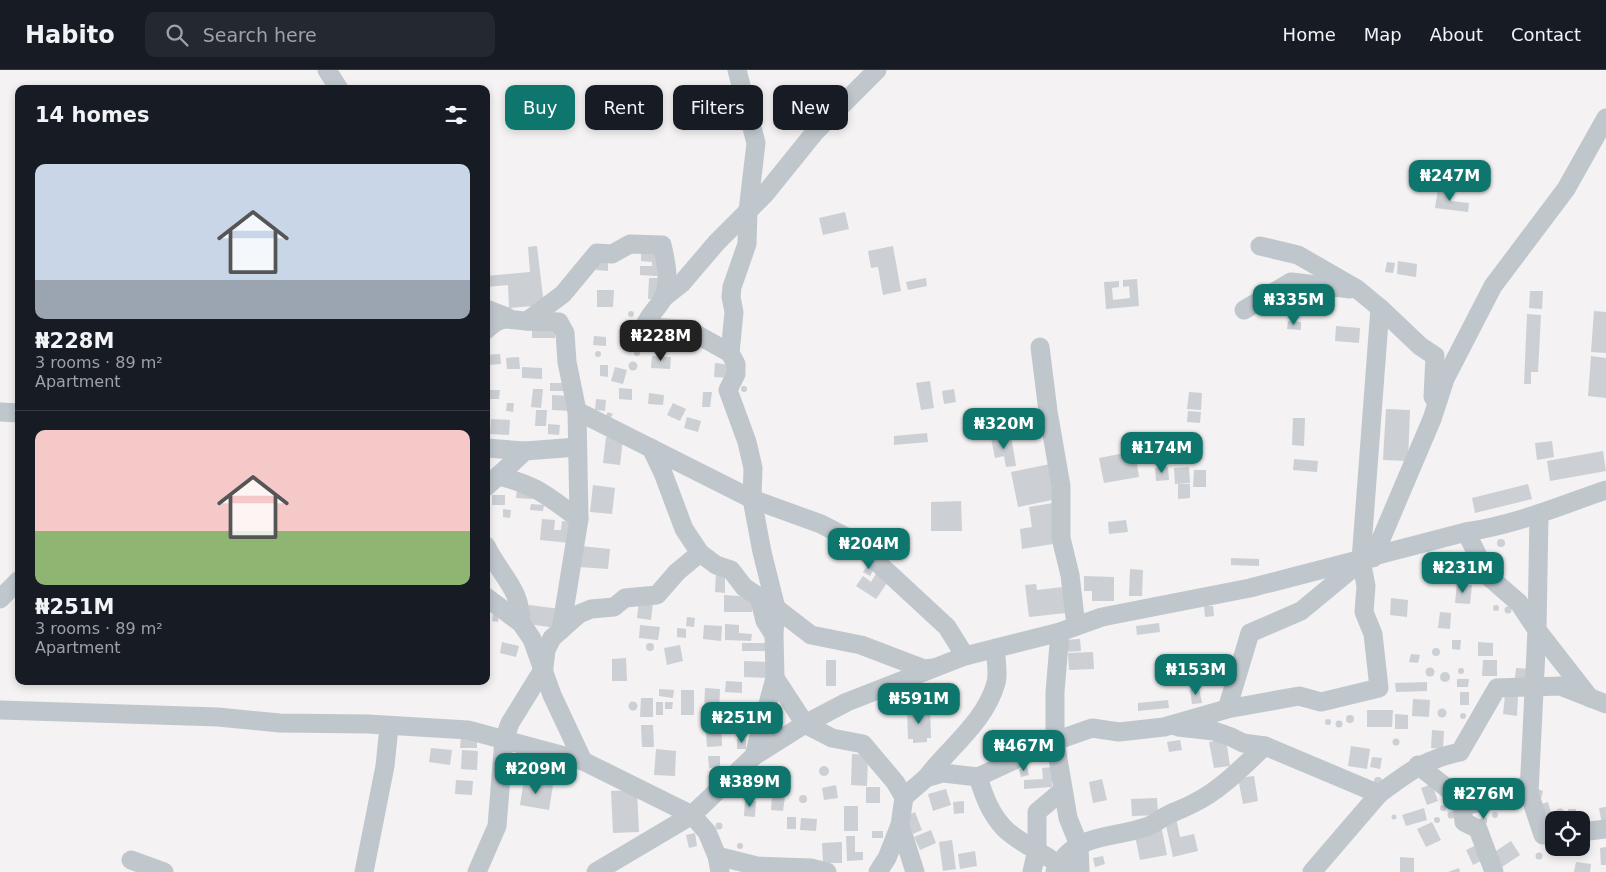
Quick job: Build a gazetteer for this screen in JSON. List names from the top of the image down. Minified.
{"page":{"header":"Habito","search":"Search here","nav":["Home","Map","About","Contact"],"chip":["Buy","Rent","Filters","New"],"heading":"14 homes","list":[{"name":"₦228M","note":"3 rooms · 89 m² · Apartment"},{"name":"₦251M","note":"3 rooms · 89 m² · Apartment"}],"price":["₦247M","₦335M","₦228M","₦320M","₦174M","₦204M","₦231M","₦153M","₦591M","₦251M","₦467M","₦209M","₦389M","₦276M"]}}
